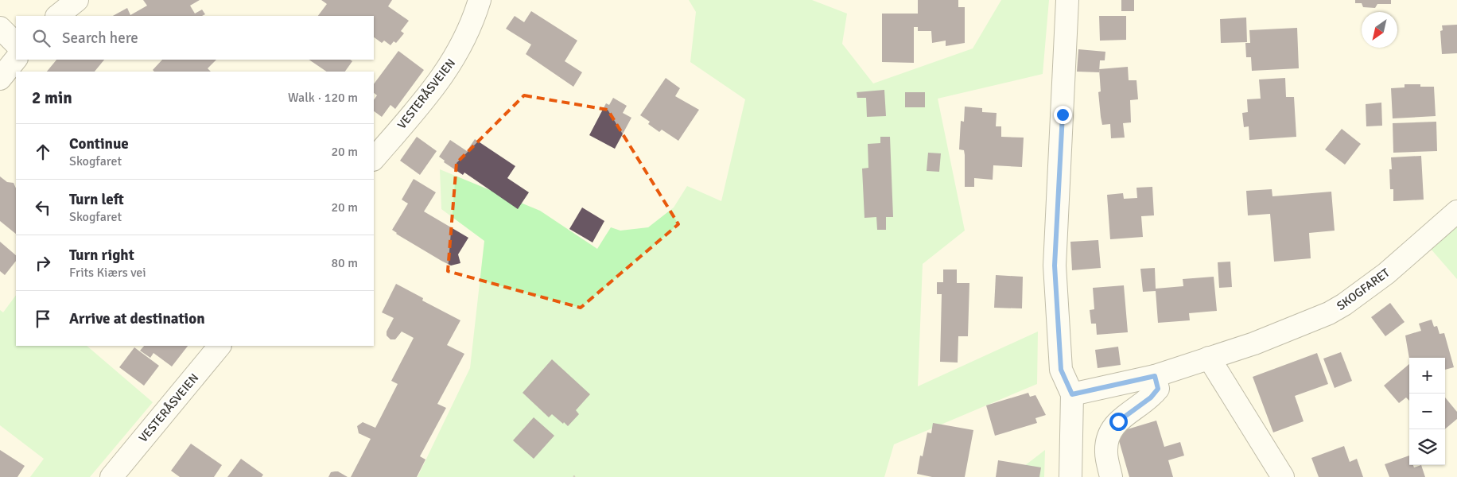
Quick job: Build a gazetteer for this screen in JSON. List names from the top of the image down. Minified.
{"streets":{"street":["VESTERÅSVEIEN","SKOGFARET"]},"north":"bottom left","page":{"search":"Search here","heading":["2 min","Walk · 120 m"],"list":[["Continue","Skogfaret","20 m"],["Turn left","Skogfaret","20 m"],["Turn right","Frits Kiærs vei","80 m"],"Arrive at destination"],"map_buttons":["+","−"]}}
